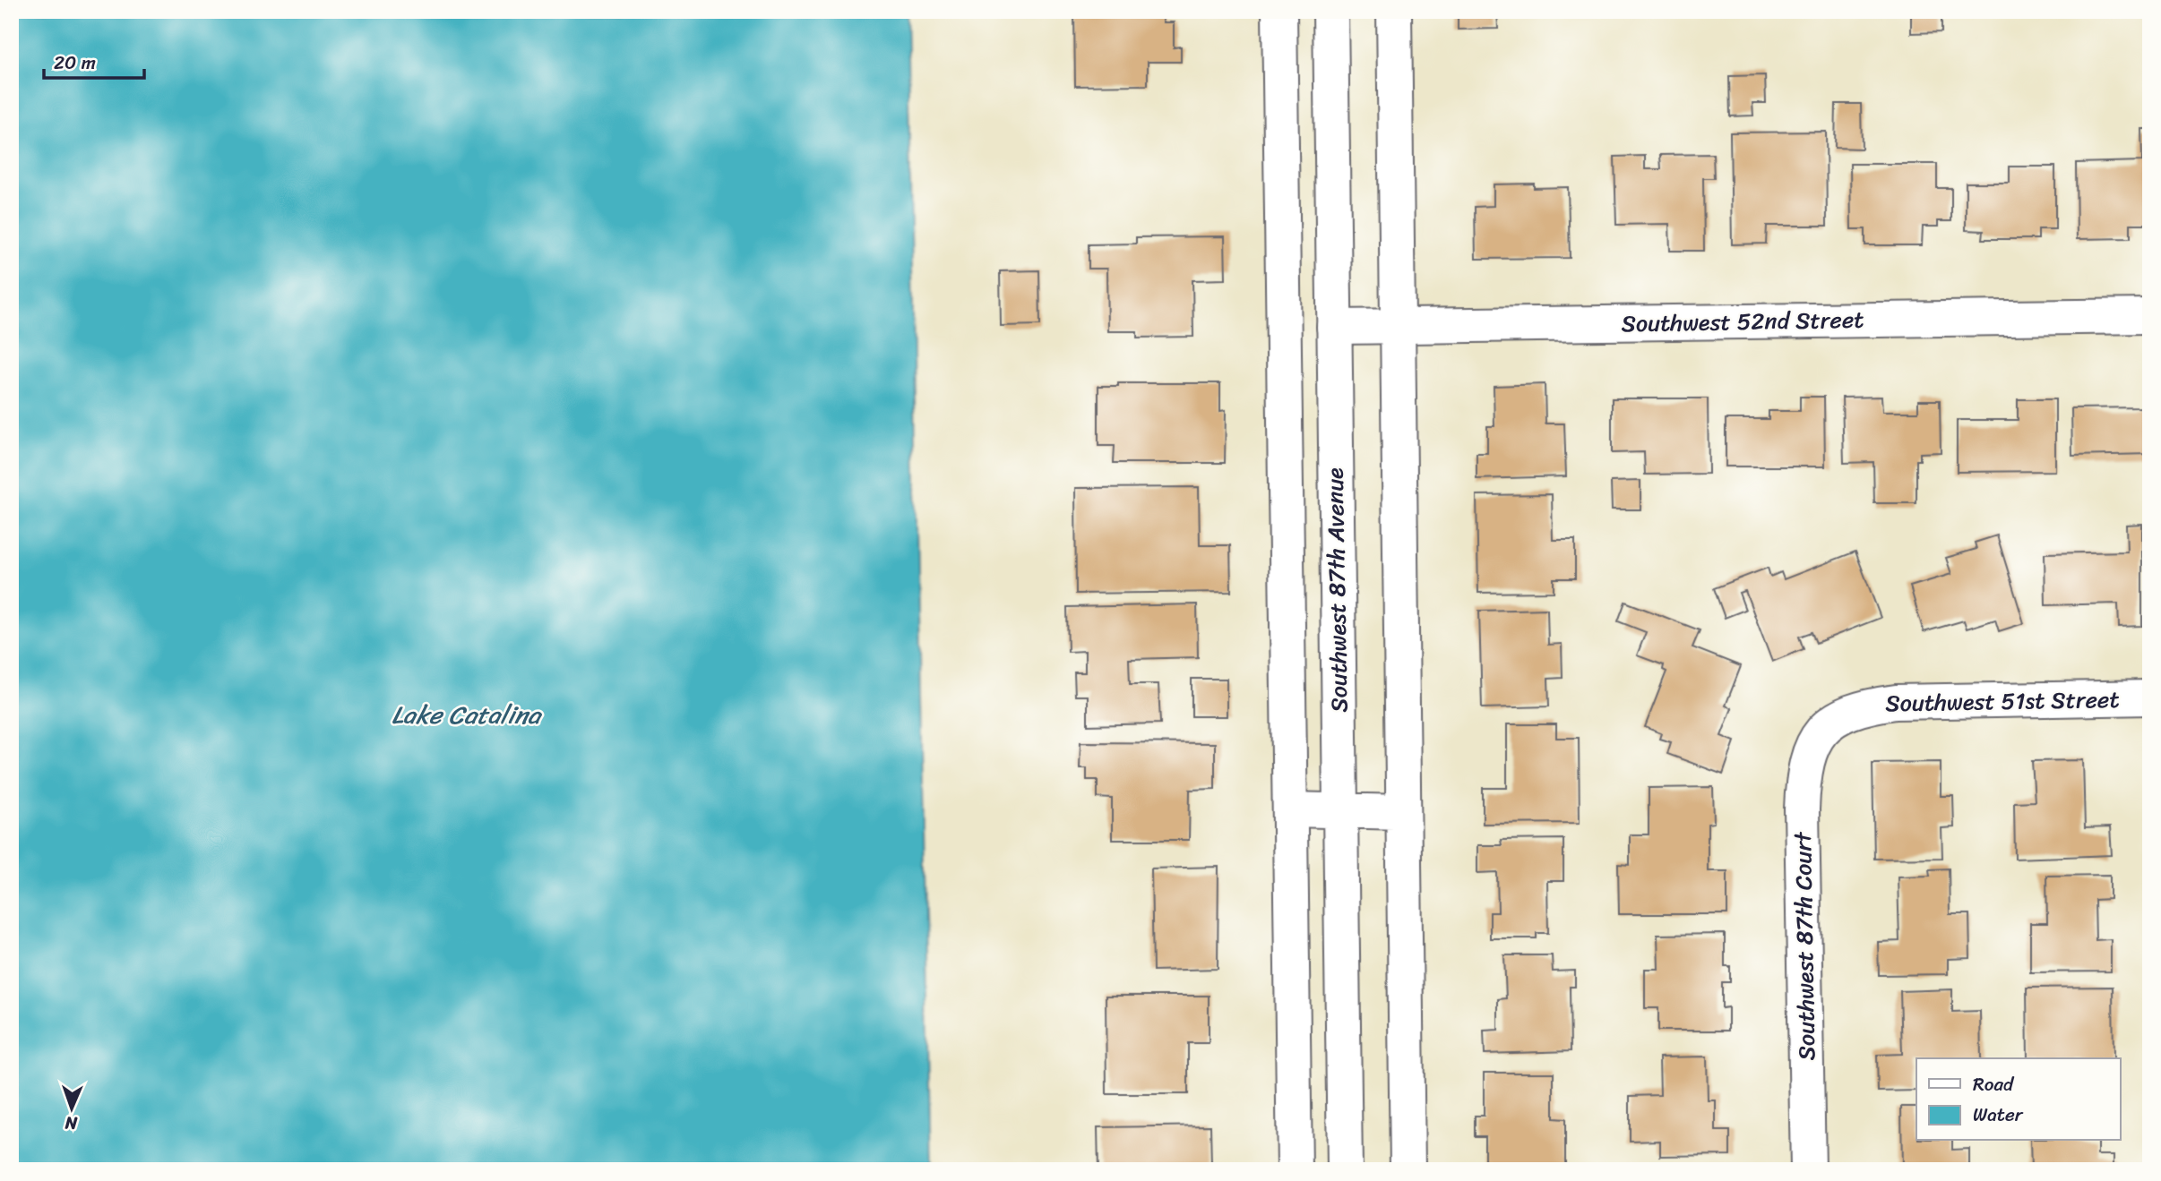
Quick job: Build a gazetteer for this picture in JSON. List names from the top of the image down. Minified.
{"streets":{"street":["Southwest 52nd Street","Southwest 87th Avenue","Southwest 51st Street","Southwest 87th Court"]},"crossings":[["Southwest 52nd Street","Southwest 87th Avenue"],["Southwest 51st Street","Southwest 87th Court"]],"water":["Lake Catalina"],"legend":["Road","Water"],"scale_bar":"20 m","north":"bottom"}
